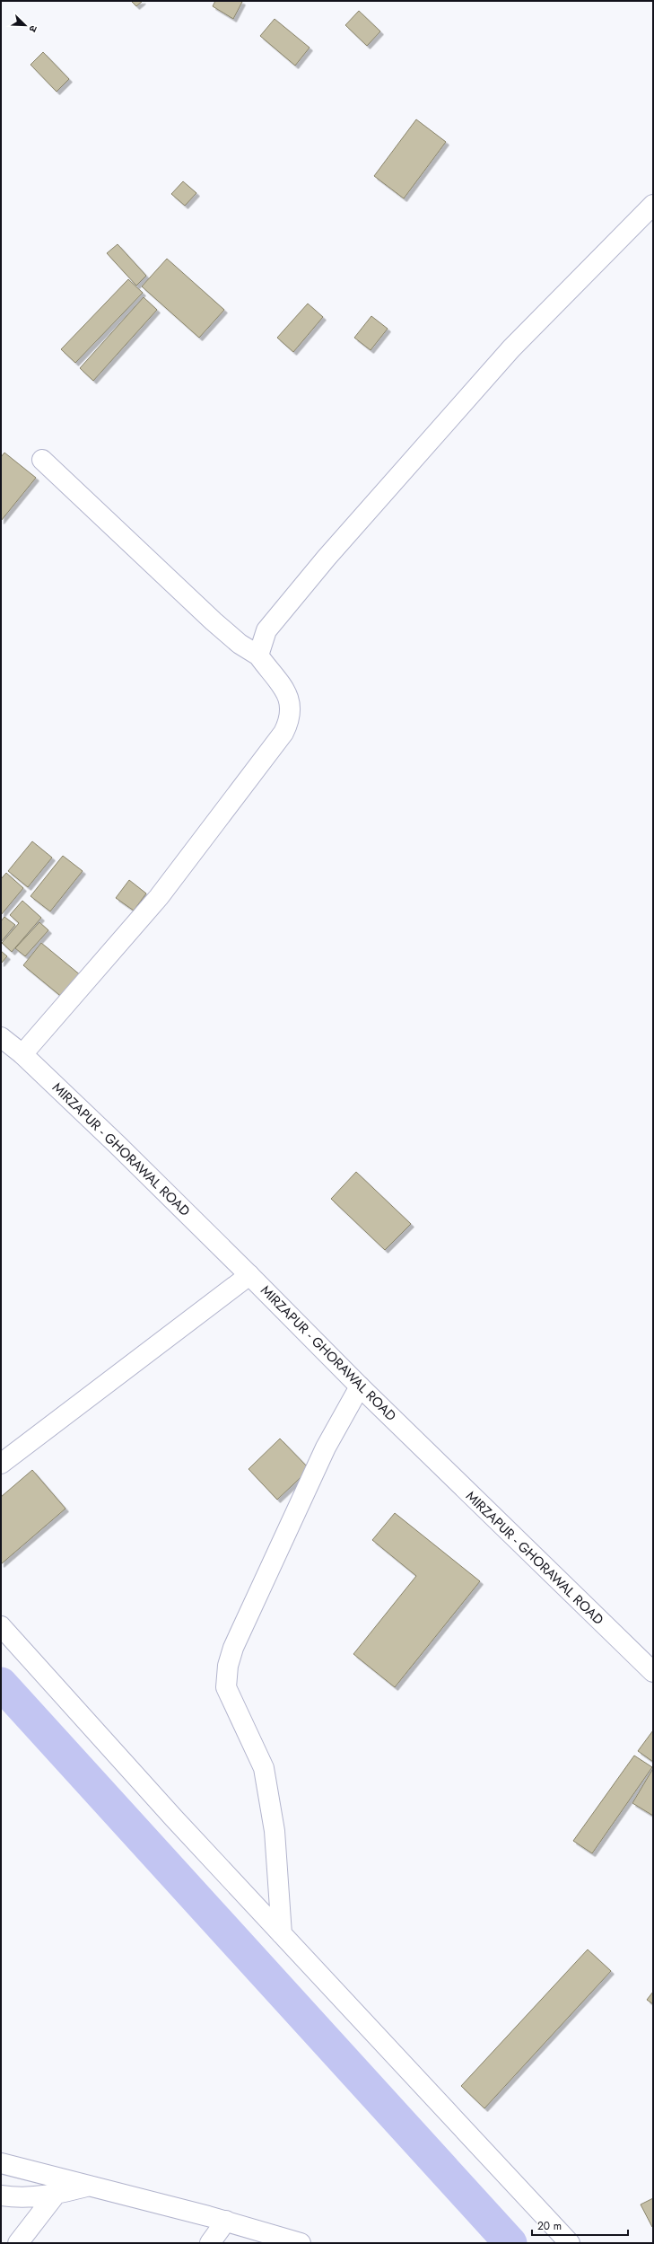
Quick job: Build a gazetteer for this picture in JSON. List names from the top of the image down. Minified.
{"streets":{"street":["MIRZAPUR - GHORAWAL ROAD"]},"scale_bar":"20 m","north":"bottom right"}
